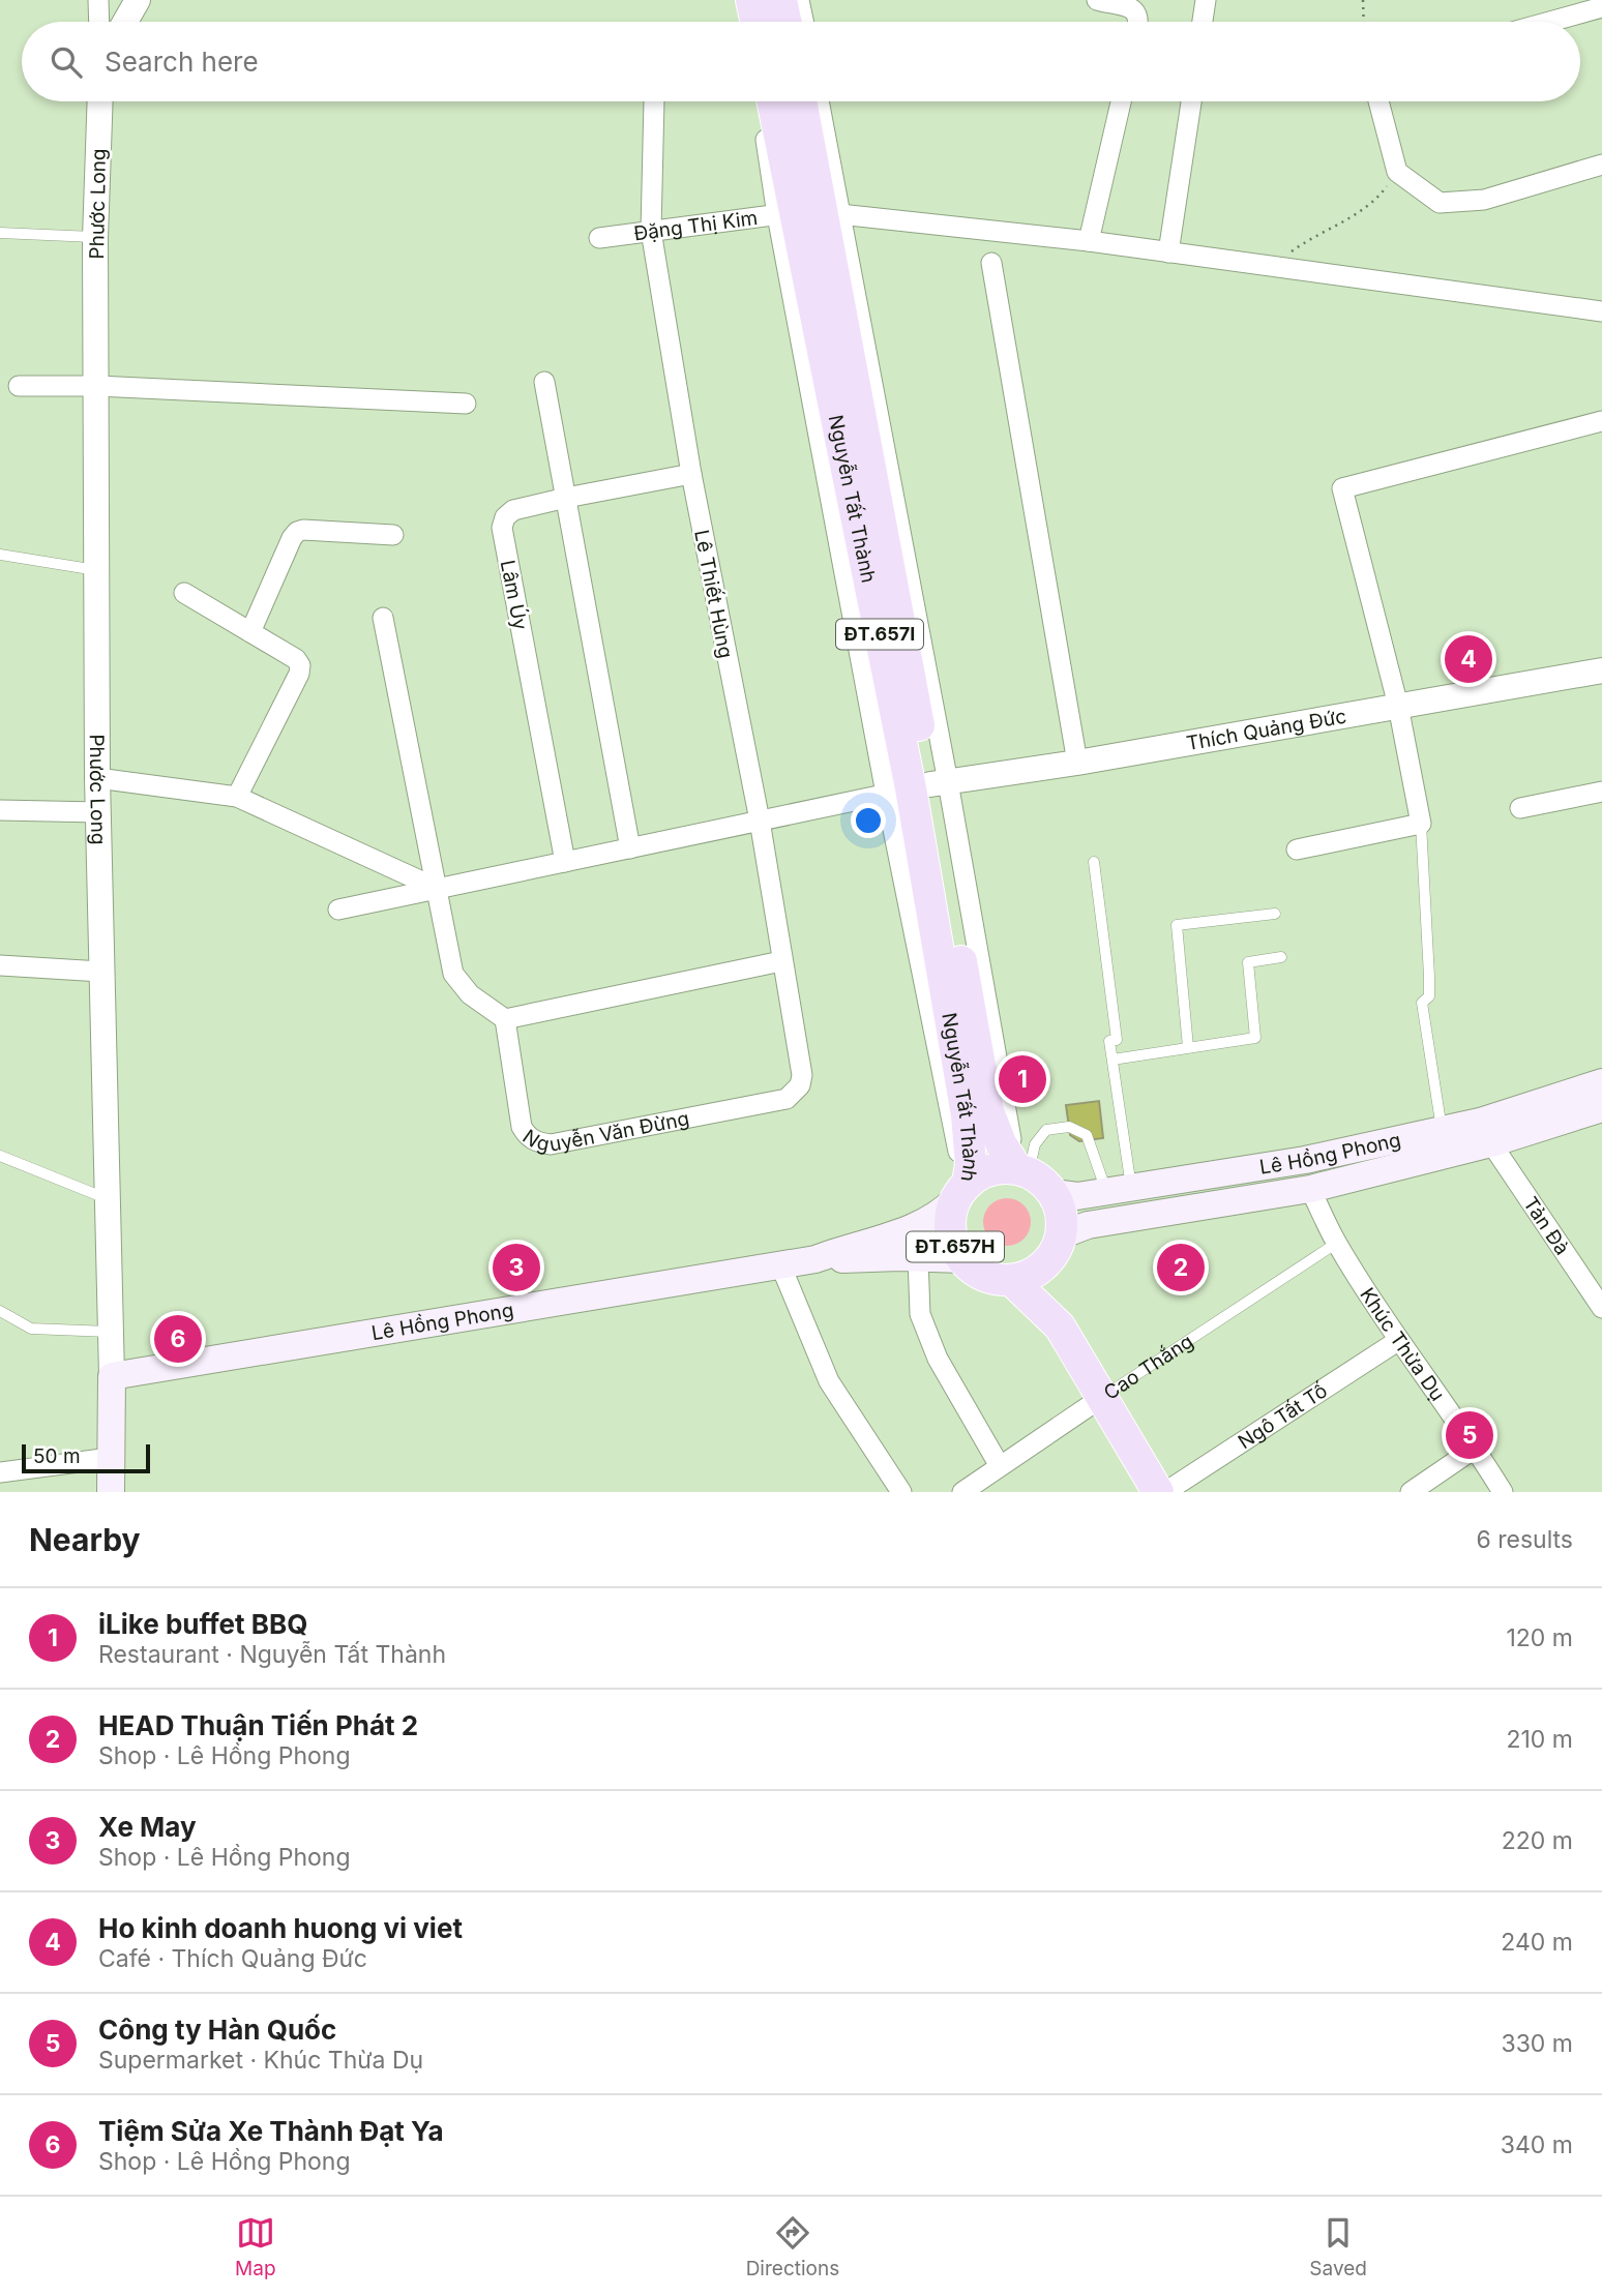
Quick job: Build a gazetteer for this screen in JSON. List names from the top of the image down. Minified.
{"streets":{"main road":["Phước Long","Nguyễn Tất Thành","ĐT.657I","Lê Hồng Phong","ĐT.657H"],"street":["Đặng Thị Kim","Lê Thiết Hùng","Lâm Úy","Thích Quảng Đức","Nguyễn Văn Đừng","Tản Đà","Khúc Thừa Dụ","Cao Thắng","Ngô Tất Tố"]},"crossings":[["Phước Long","Lê Hồng Phong"],["Đặng Thị Kim","Nguyễn Tất Thành"],["Đặng Thị Kim","Lê Thiết Hùng"],["Nguyễn Tất Thành","Thích Quảng Đức"],["Nguyễn Tất Thành","Lê Hồng Phong"],["Nguyễn Tất Thành","ĐT.657H"],["Lê Thiết Hùng","Lâm Úy"],["Lê Thiết Hùng","Nguyễn Văn Đừng"],["Lê Hồng Phong","Tản Đà"],["Lê Hồng Phong","ĐT.657H"],["Lê Hồng Phong","Khúc Thừa Dụ"],["Khúc Thừa Dụ","Cao Thắng"],["Khúc Thừa Dụ","Ngô Tất Tố"]],"scale_bar":"50 m","page":{"search":"Search here","pins":["4","1","2","3","6","5"],"scale":"50 m","heading":["Nearby","6 results"],"list":[{"mark":"1","name":"iLike buffet BBQ","note":"Restaurant · Nguyễn Tất Thành","value":"120 m"},{"mark":"2","name":"HEAD Thuận Tiến Phát 2","note":"Shop · Lê Hồng Phong","value":"210 m"},{"mark":"3","name":"Xe May","note":"Shop · Lê Hồng Phong","value":"220 m"},{"mark":"4","name":"Ho kinh doanh huong vi viet","note":"Café · Thích Quảng Đức","value":"240 m"},{"mark":"5","name":"Công ty Hàn Quốc","note":"Supermarket · Khúc Thừa Dụ","value":"330 m"},{"mark":"6","name":"Tiệm Sửa Xe Thành Đạt Ya","note":"Shop · Lê Hồng Phong","value":"340 m"}],"nav":["Map","Directions","Saved"]}}
